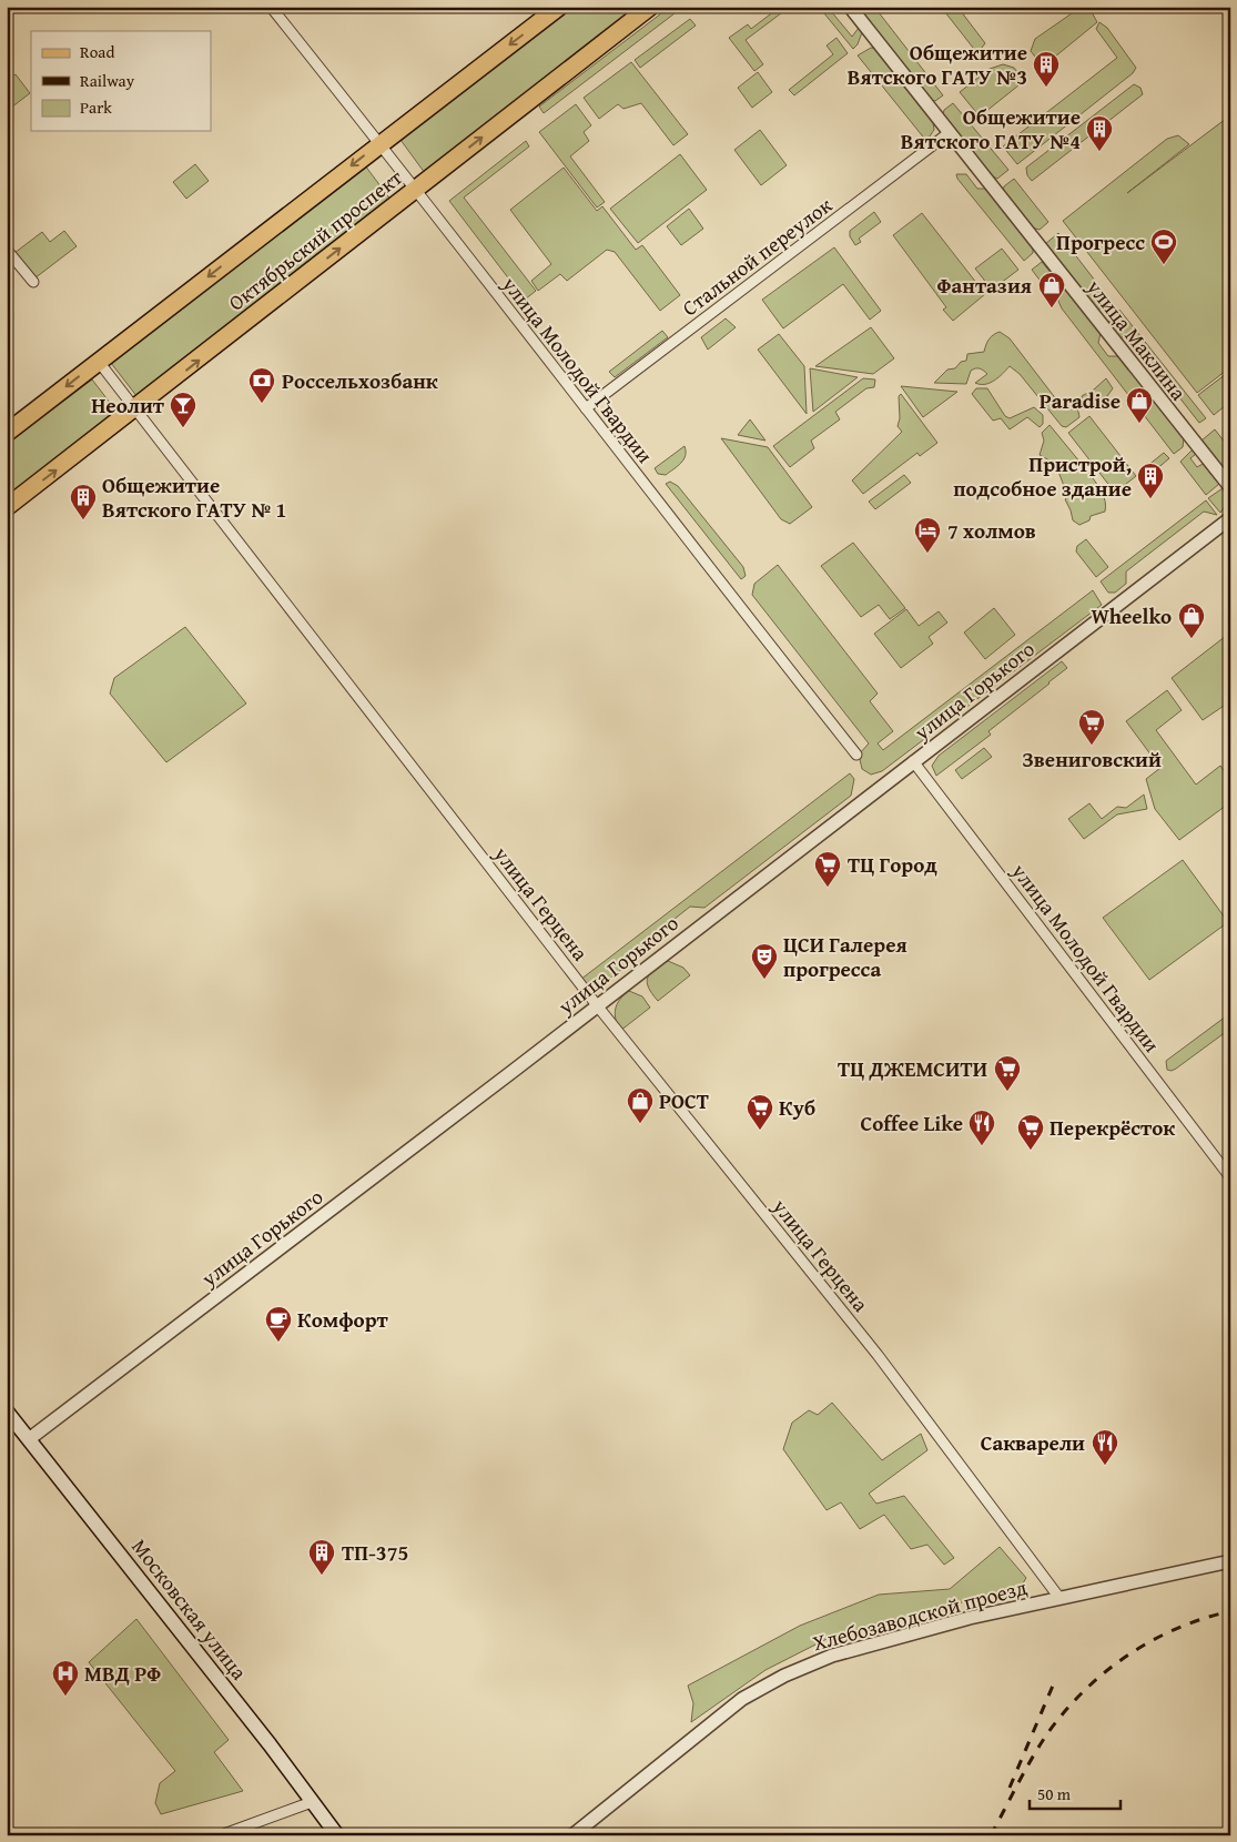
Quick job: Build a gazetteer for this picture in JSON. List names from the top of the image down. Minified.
{"streets":{"main road":["Октябрьский проспект","Московская улица"],"street":["Стальной переулок","улица Маклина","улица Молодой Гвардии","улица Горького","улица Герцена","Хлебозаводской проезд"]},"crossings":[["Октябрьский проспект","улица Молодой Гвардии"],["Октябрьский проспект","улица Герцена"],["Стальной переулок","улица Маклина"],["Стальной переулок","улица Молодой Гвардии"],["улица Молодой Гвардии","улица Горького"],["улица Горького","улица Герцена"],["улица Горького","Московская улица"],["улица Герцена","Хлебозаводской проезд"]],"places":{"building":["Общежитие Вятского ГАТУ №3","Общежитие Вятского ГАТУ №4","Пристрой, подсобное здание","Общежитие Вятского ГАТУ № 1","ТП-375"],"sports":["Прогресс"],"shop":["Фантазия","Paradise","Wheelko","РОСТ"],"bank":["Россельхозбанк"],"bar":["Неолит"],"hotel":["7 холмов"],"supermarket":["Звениговский","ТЦ Город","ТЦ ДЖЕМСИТИ","Куб","Перекрёсток"],"theatre":["ЦСИ Галерея прогресса"],"restaurant":["Coffee Like","Сакварели"],"cafe":["Комфорт"],"hospital":["МВД РФ"]},"legend":["Road","Railway","Park"],"scale_bar":"50 m"}
